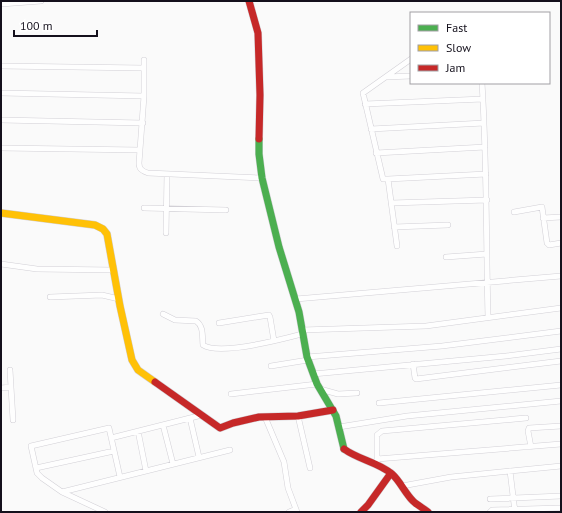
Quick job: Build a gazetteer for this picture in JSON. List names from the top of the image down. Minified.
{"legend":["Fast","Slow","Jam"],"scale_bar":"100 m"}
